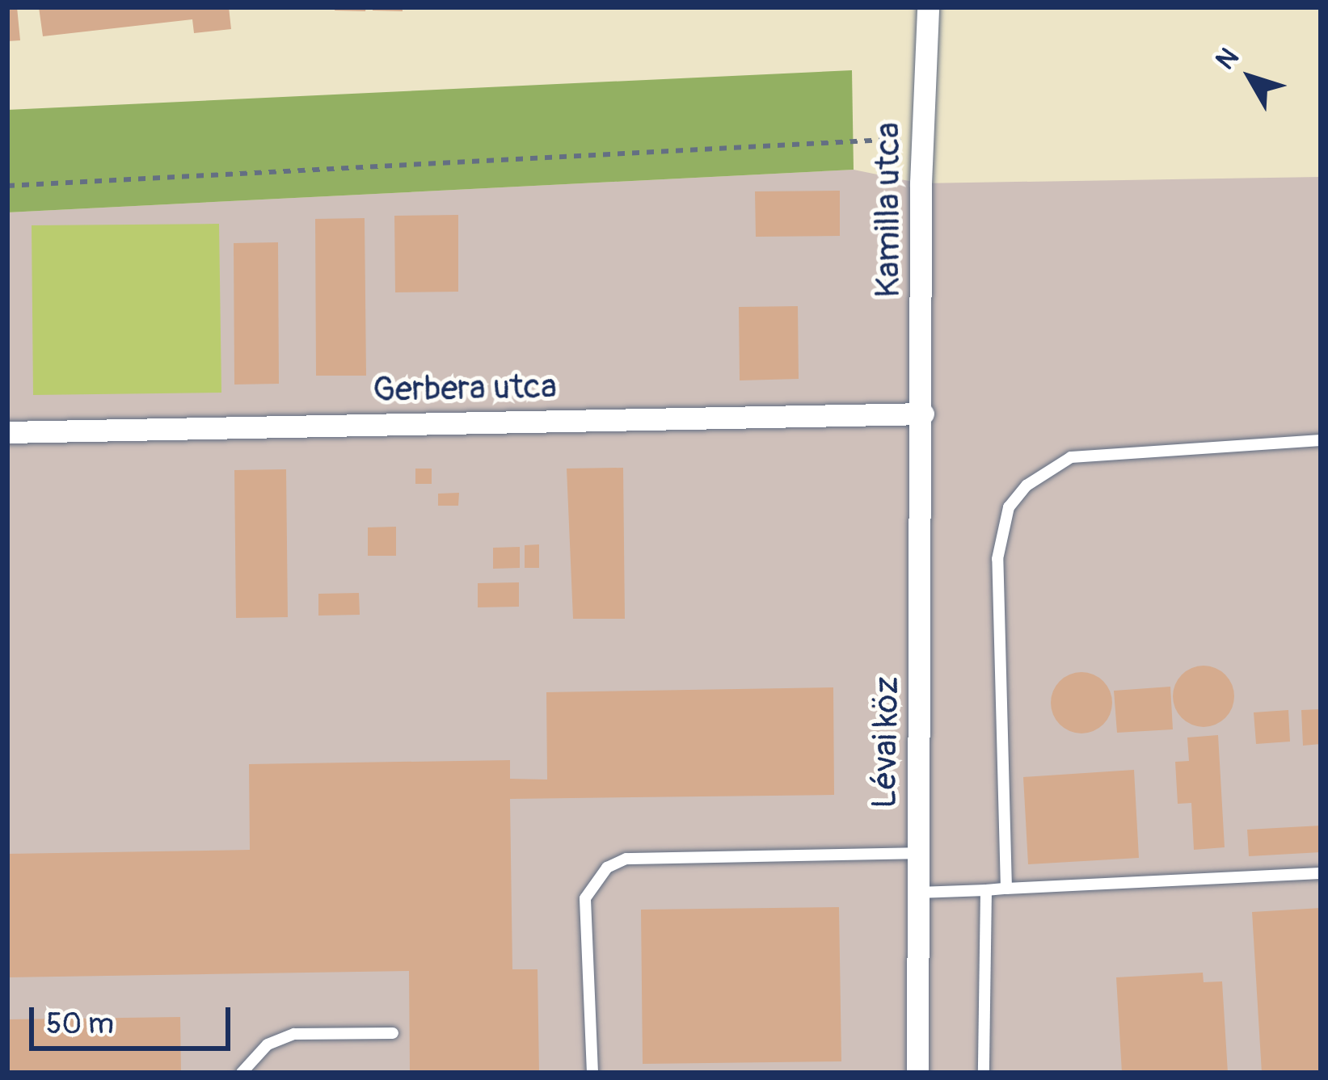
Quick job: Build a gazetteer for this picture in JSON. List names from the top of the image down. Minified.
{"streets":{"street":["Kamilla utca","Gerbera utca","Lévai köz"]},"crossings":[["Kamilla utca","Gerbera utca"],["Kamilla utca","Lévai köz"],["Gerbera utca","Lévai köz"]],"scale_bar":"50 m","north":"top left"}
